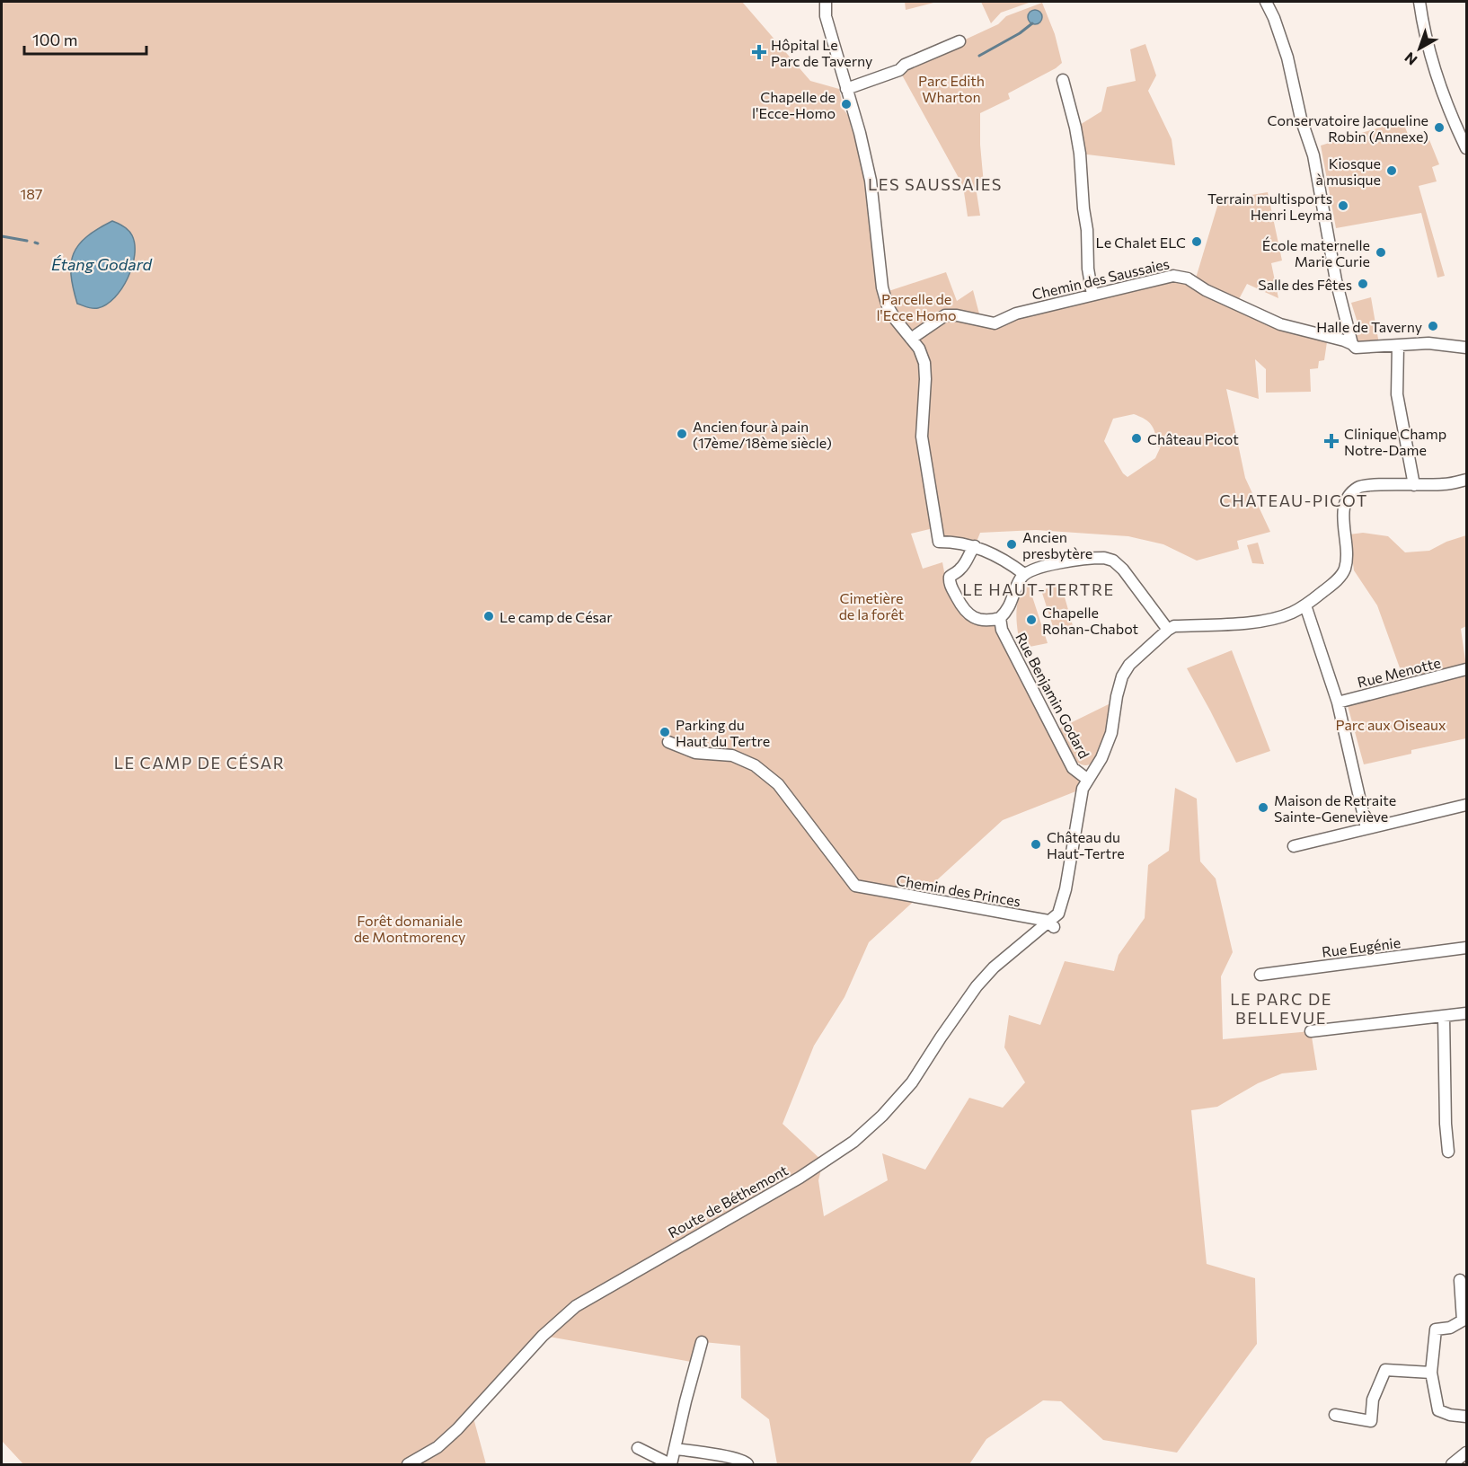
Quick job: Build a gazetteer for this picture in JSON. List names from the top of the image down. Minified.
{"streets":{"street":["Chemin des Saussaies","Rue Menotte","Rue Benjamin Godard","Chemin des Princes","Rue Eugénie","Route de Béthemont"]},"crossings":[["Chemin des Princes","Route de Béthemont"]],"districts":["LES SAUSSAIES","CHATEAU-PICOT","LE HAUT-TERTRE","LE CAMP DE CÉSAR","LE PARC DE BELLEVUE"],"water":["Étang Godard"],"parks":["Parc Edith Wharton","187","Parcelle de l'Ecce Homo","Cimetière de la forêt","Parc aux Oiseaux","Forêt domaniale de Montmorency"],"places":{"health":["Hôpital Le Parc de Taverny","Clinique Champ Notre-Dame"],"other":["Chapelle de l'Ecce-Homo","Conservatoire Jacqueline Robin (Annexe)","Kiosque à musique","Terrain multisports Henri Leyma","Le Chalet ELC","École maternelle Marie Curie","Salle des Fêtes","Halle de Taverny","Ancien four à pain (17ème/18ème siècle)","Château Picot","Ancien presbytère","Le camp de César","Chapelle Rohan-Chabot","Parking du Haut du Tertre","Maison de Retraite Sainte-Geneviève","Château du Haut-Tertre"]},"scale_bar":"100 m","north":"bottom left"}
